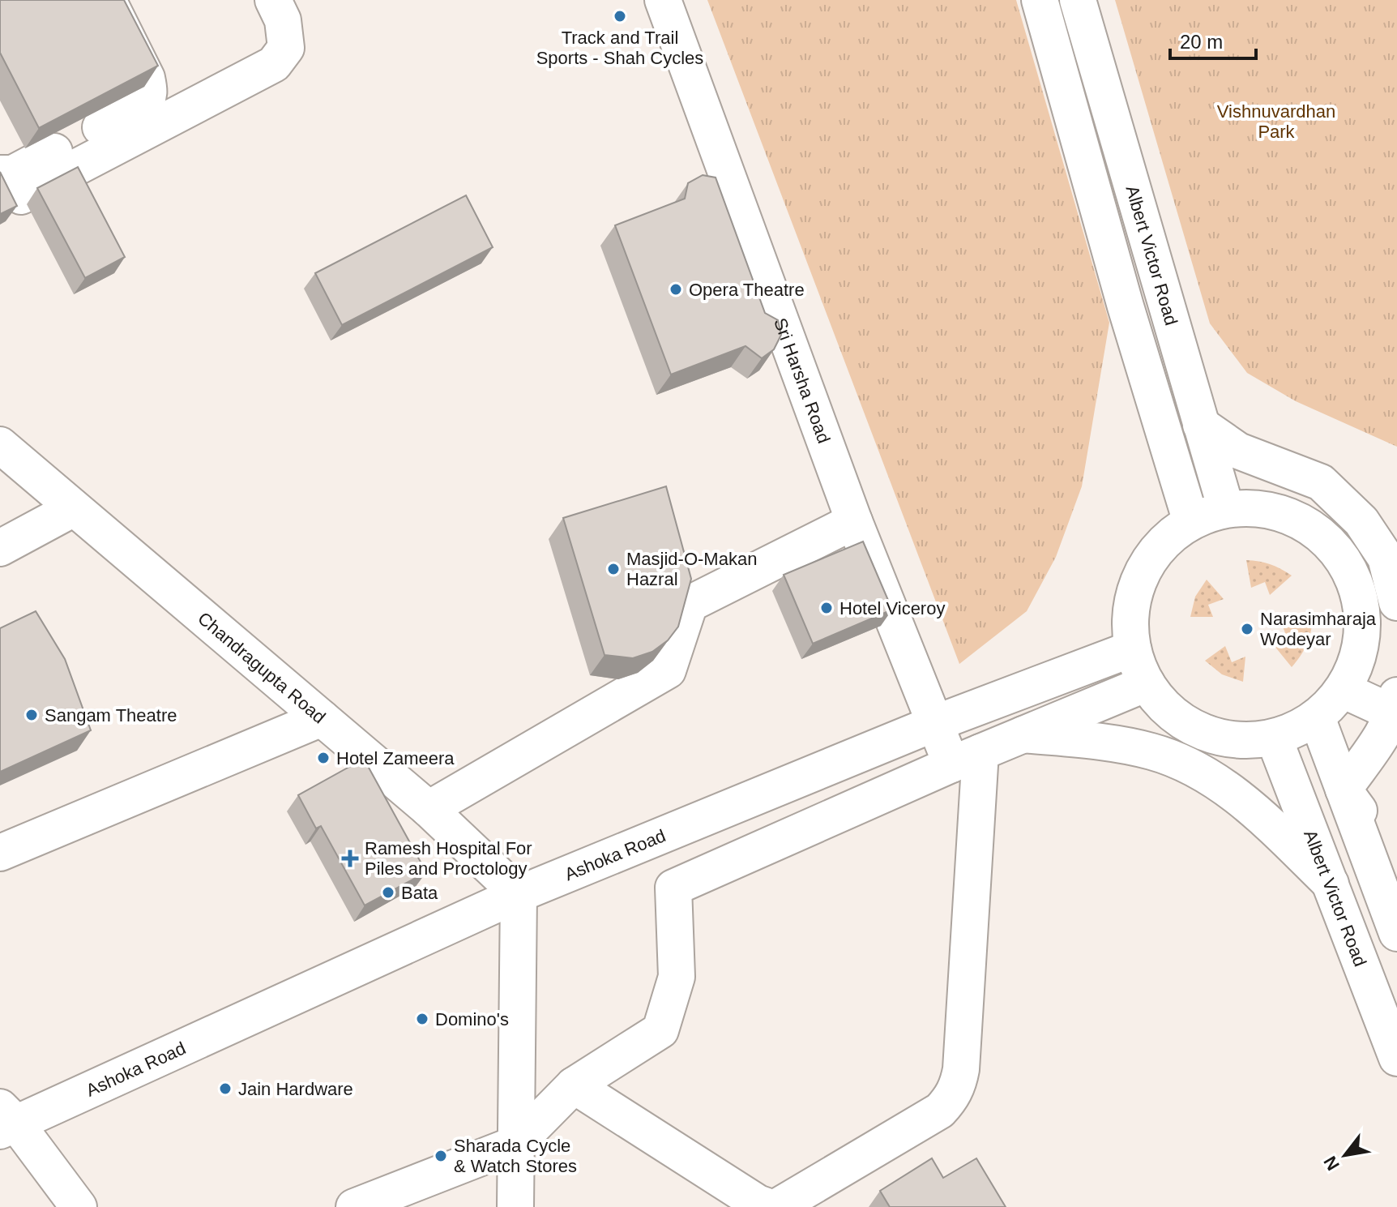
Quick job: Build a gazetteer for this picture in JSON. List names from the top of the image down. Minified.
{"streets":{"main road":["Albert Victor Road","Sri Harsha Road","Chandragupta Road","Ashoka Road"]},"crossings":[["Albert Victor Road","Ashoka Road"],["Sri Harsha Road","Ashoka Road"],["Chandragupta Road","Ashoka Road"]],"parks":["Vishnuvardhan Park"],"places":{"other":["Track and Trail Sports - Shah Cycles","Opera Theatre","Masjid-O-Makan Hazral","Hotel Viceroy","Narasimharaja Wodeyar","Sangam Theatre","Hotel Zameera","Bata","Domino's","Jain Hardware","Sharada Cycle & Watch Stores"],"health":["Ramesh Hospital For Piles and Proctology"]},"scale_bar":"20 m","north":"bottom left"}
